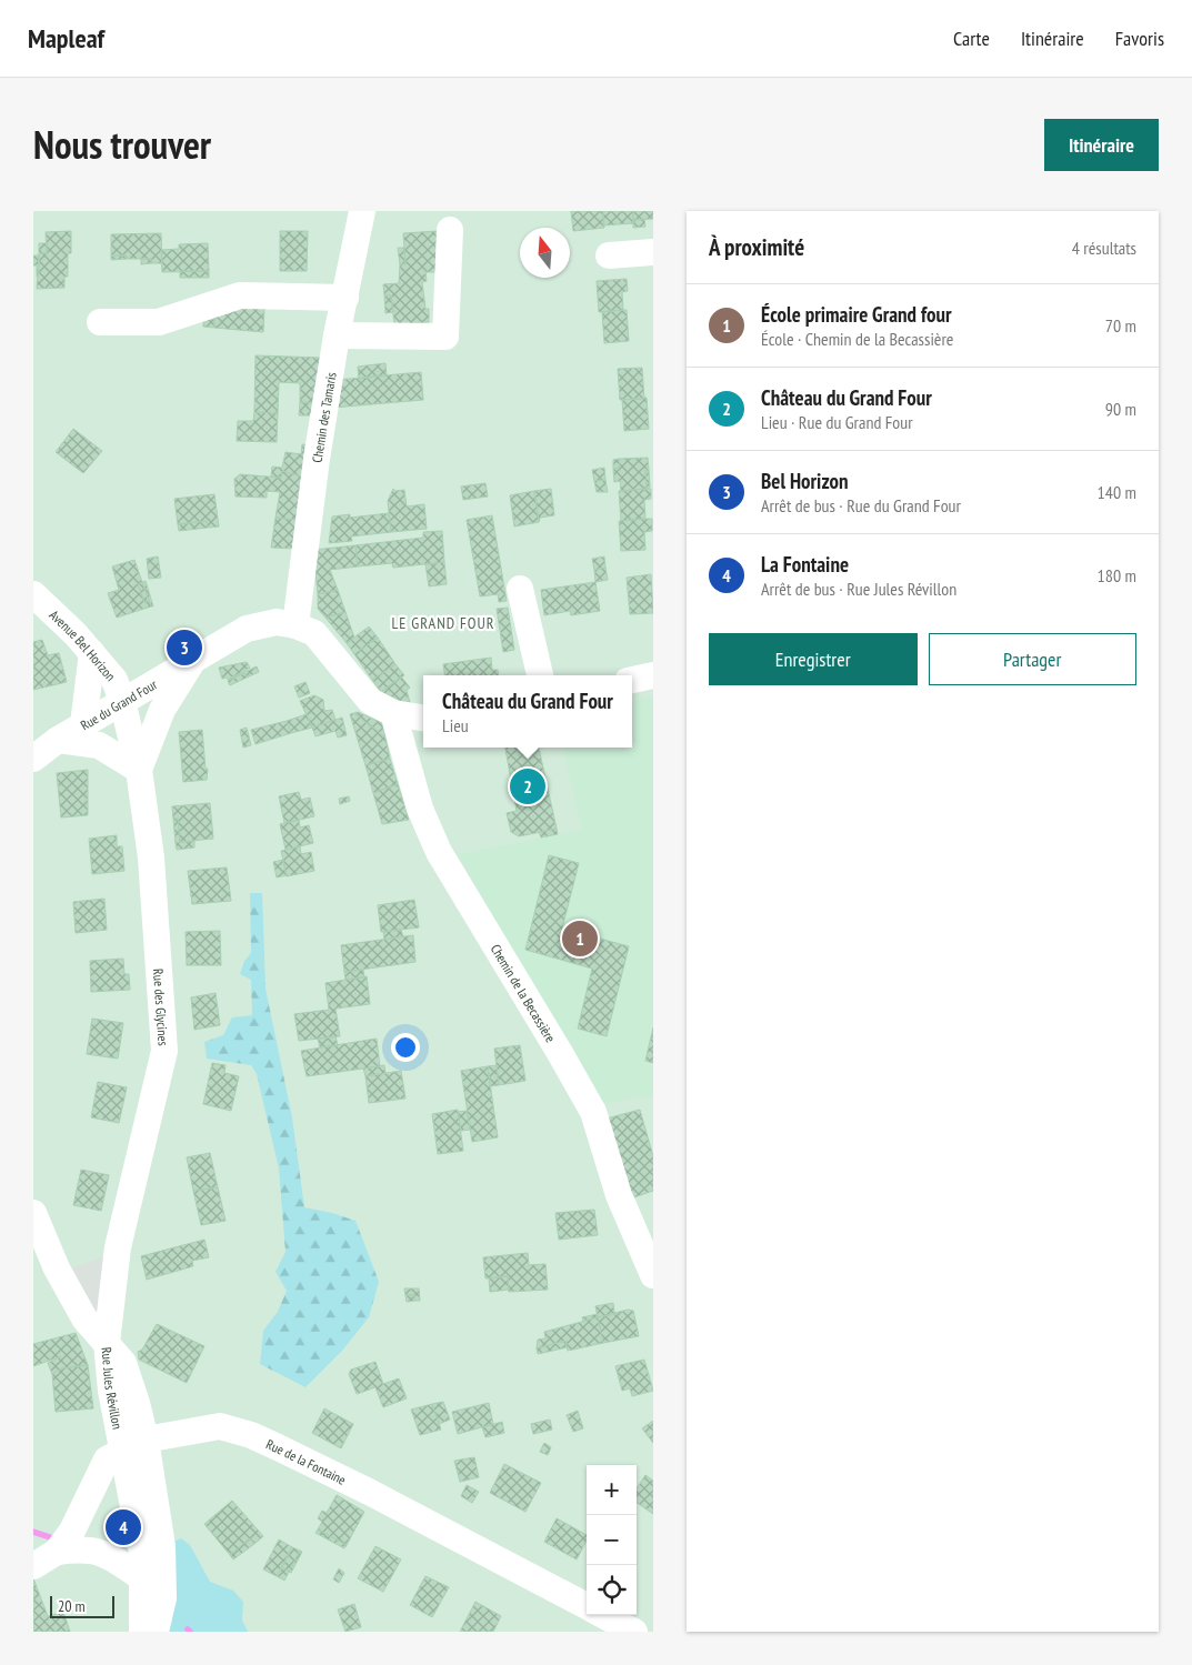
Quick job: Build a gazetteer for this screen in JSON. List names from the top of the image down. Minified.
{"streets":{"street":["Chemin des Tamaris","Avenue Bel Horizon","Rue du Grand Four","Chemin de la Becassière","Rue des Glycines","Rue Jules Révillon","Rue de la Fontaine"]},"crossings":[["Chemin des Tamaris","Rue du Grand Four"],["Avenue Bel Horizon","Rue du Grand Four"],["Avenue Bel Horizon","Rue des Glycines"],["Rue du Grand Four","Chemin de la Becassière"],["Rue du Grand Four","Rue des Glycines"],["Rue des Glycines","Rue Jules Révillon"],["Rue Jules Révillon","Rue de la Fontaine"]],"districts":["LE GRAND FOUR"],"scale_bar":"20 m","north":"top","page":{"header":"Mapleaf","nav":["Carte","Itinéraire","Favoris"],"title":"Nous trouver","buttons":["Itinéraire",["Enregistrer","Partager"]],"heading":["À proximité","4 résultats"],"list":[{"mark":"1","name":"École primaire Grand four","note":"École · Chemin de la Becassière","value":"70 m"},{"mark":"2","name":"Château du Grand Four","note":"Lieu · Rue du Grand Four","value":"90 m"},{"mark":"3","name":"Bel Horizon","note":"Arrêt de bus · Rue du Grand Four","value":"140 m"},{"mark":"4","name":"La Fontaine","note":"Arrêt de bus · Rue Jules Révillon","value":"180 m"}],"pins":["3","2","1","4"],"popup":["Château du Grand Four","Lieu"],"map_buttons":["+","−"],"scale":"20 m"}}
